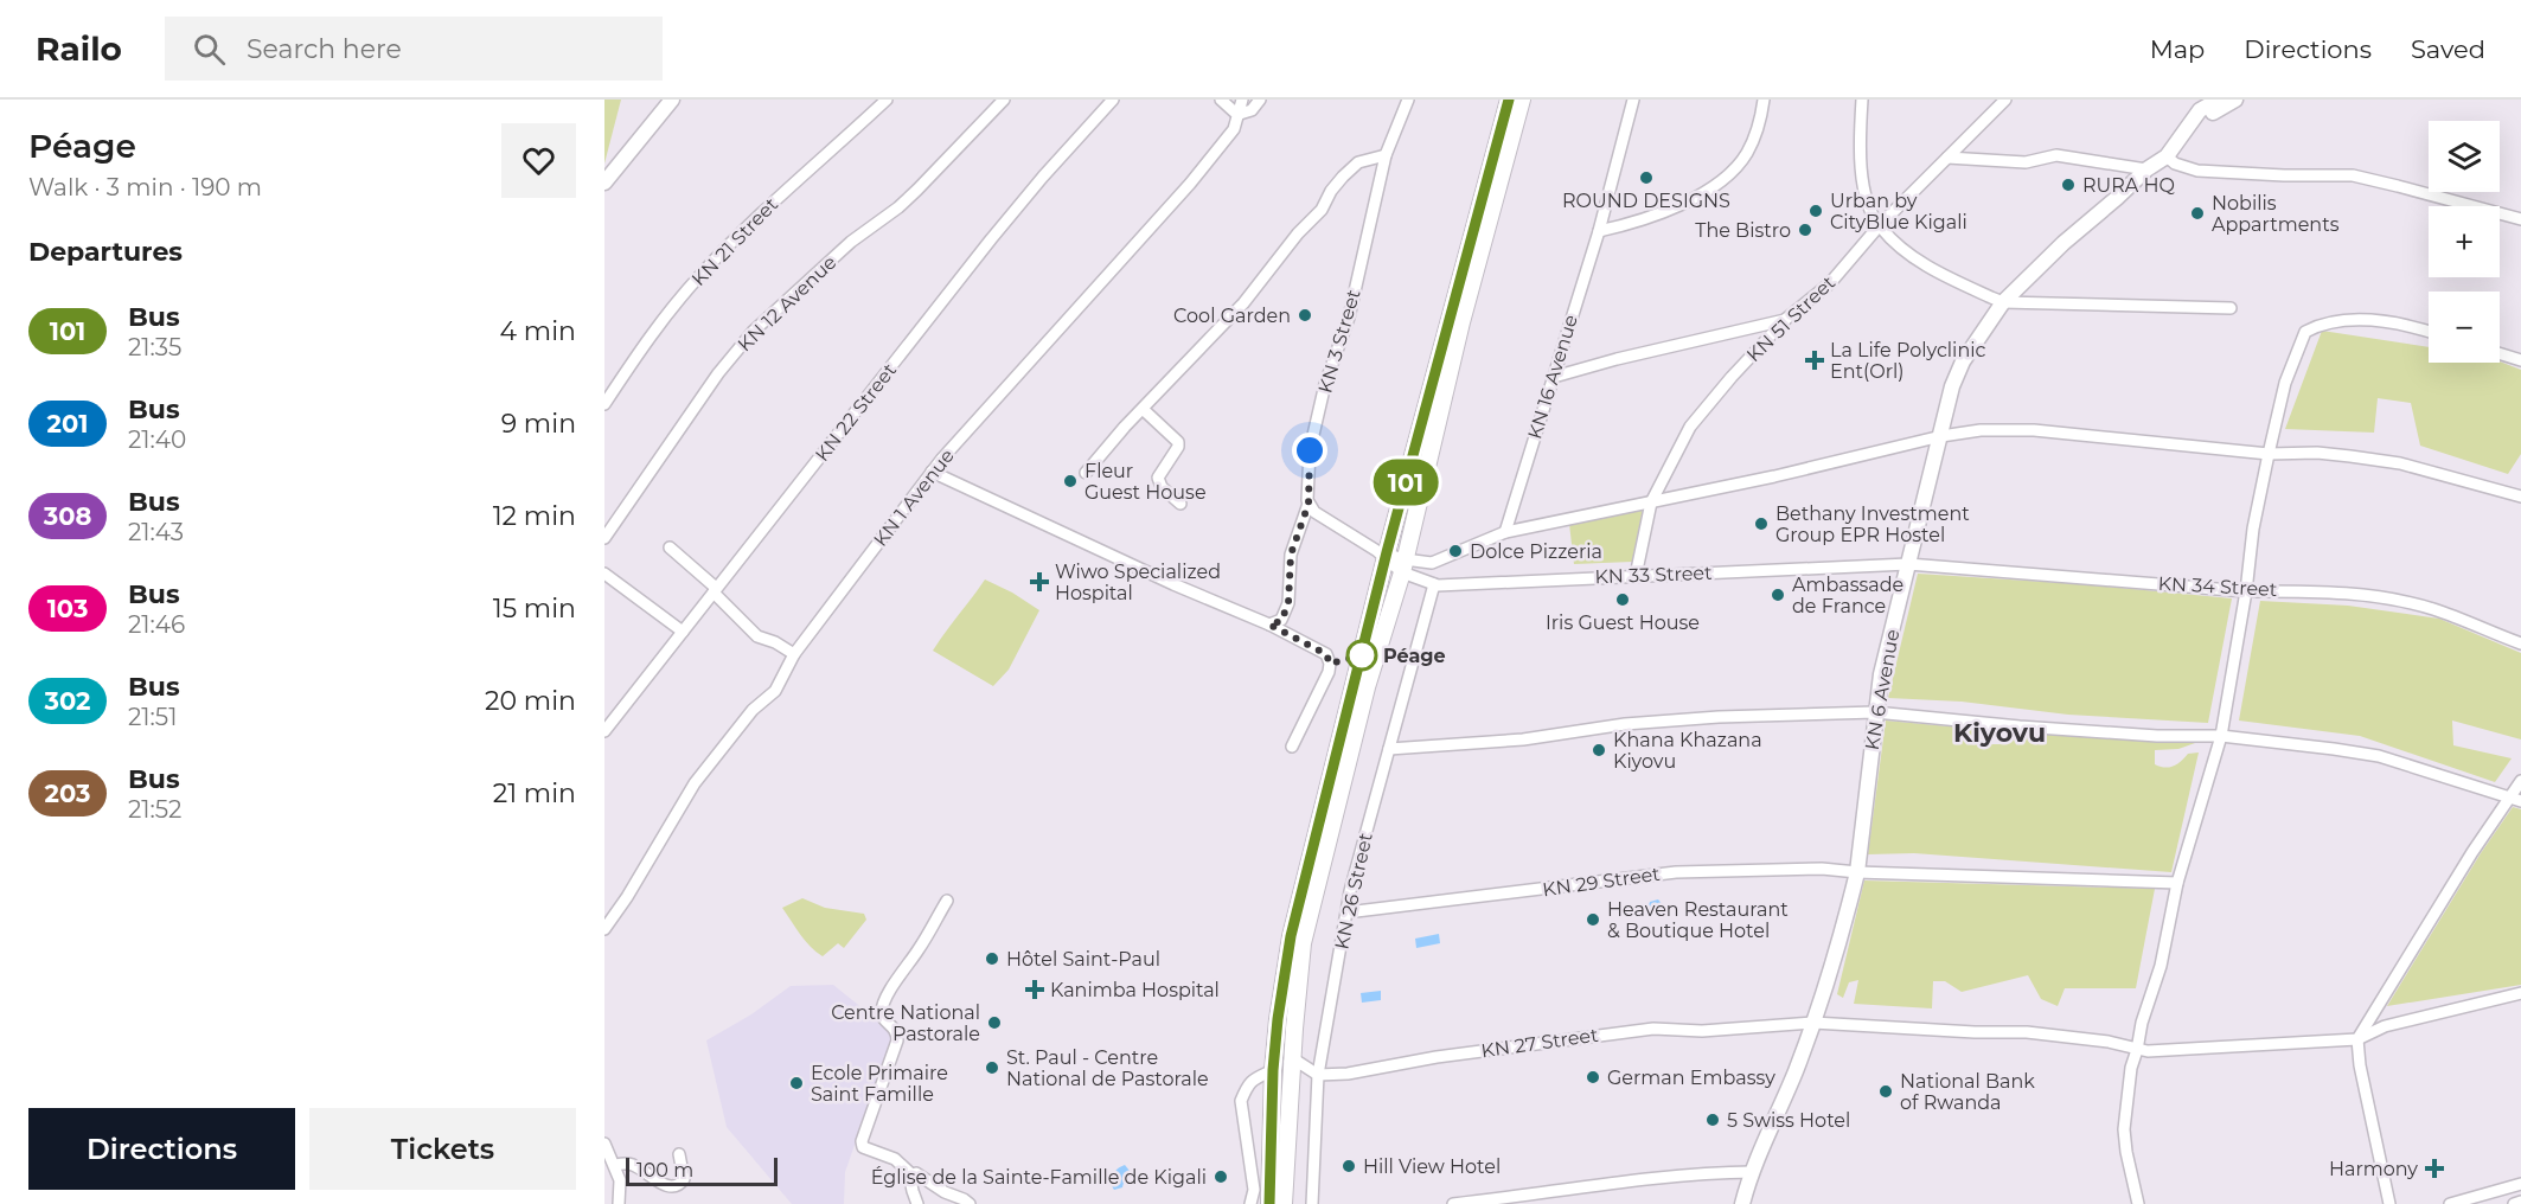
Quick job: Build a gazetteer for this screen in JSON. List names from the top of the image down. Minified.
{"streets":{"main road":["KN 6 Avenue"],"street":["KN 21 Street","KN 12 Avenue","KN 51 Street","KN 3 Street","KN 16 Avenue","KN 22 Street","KN 1 Avenue","KN 33 Street","KN 34 Street","KN 29 Street","KN 26 Street","KN 27 Street"]},"crossings":[["KN 51 Street","KN 33 Street"],["KN 33 Street","KN 34 Street"],["KN 33 Street","KN 6 Avenue"],["KN 33 Street","KN 26 Street"],["KN 34 Street","KN 6 Avenue"],["KN 6 Avenue","KN 29 Street"],["KN 6 Avenue","KN 27 Street"],["KN 29 Street","KN 26 Street"],["KN 26 Street","KN 27 Street"]],"districts":["Kiyovu"],"places":{"other":["ROUND DESIGNS","RURA HQ","Urban by CityBlue Kigali","Nobilis Appartments","The Bistro","Cool Garden","Fleur Guest House","Bethany Investment Group EPR Hostel","Dolce Pizzeria","Ambassade de France","Iris Guest House","Péage","Khana Khazana Kiyovu","Heaven Restaurant & Boutique Hotel","Hôtel Saint-Paul","Centre National Pastorale","St. Paul - Centre National de Pastorale","German Embassy","Ecole Primaire Saint Famille","National Bank of Rwanda","5 Swiss Hotel","Hill View Hotel","Église de la Sainte-Famille de Kigali"],"health":["La Life Polyclinic Ent(Orl)","Wiwo Specialized Hospital","Kanimba Hospital","Harmony"]},"lines":["bus line 101"],"scale_bar":"100 m","page":{"header":"Railo","search":"Search here","nav":["Map","Directions","Saved"],"heading":[["Péage","Walk · 3 min · 190 m"],"Departures"],"on_map":"101","map_buttons":["+","−"],"list":[{"mark":"101","name":"Bus","note":"21:35","value":"4 min"},{"mark":"201","name":"Bus","note":"21:40","value":"9 min"},{"mark":"308","name":"Bus","note":"21:43","value":"12 min"},{"mark":"103","name":"Bus","note":"21:46","value":"15 min"},{"mark":"302","name":"Bus","note":"21:51","value":"20 min"},{"mark":"203","name":"Bus","note":"21:52","value":"21 min"}],"buttons":["Directions","Tickets"],"scale":"100 m"}}
